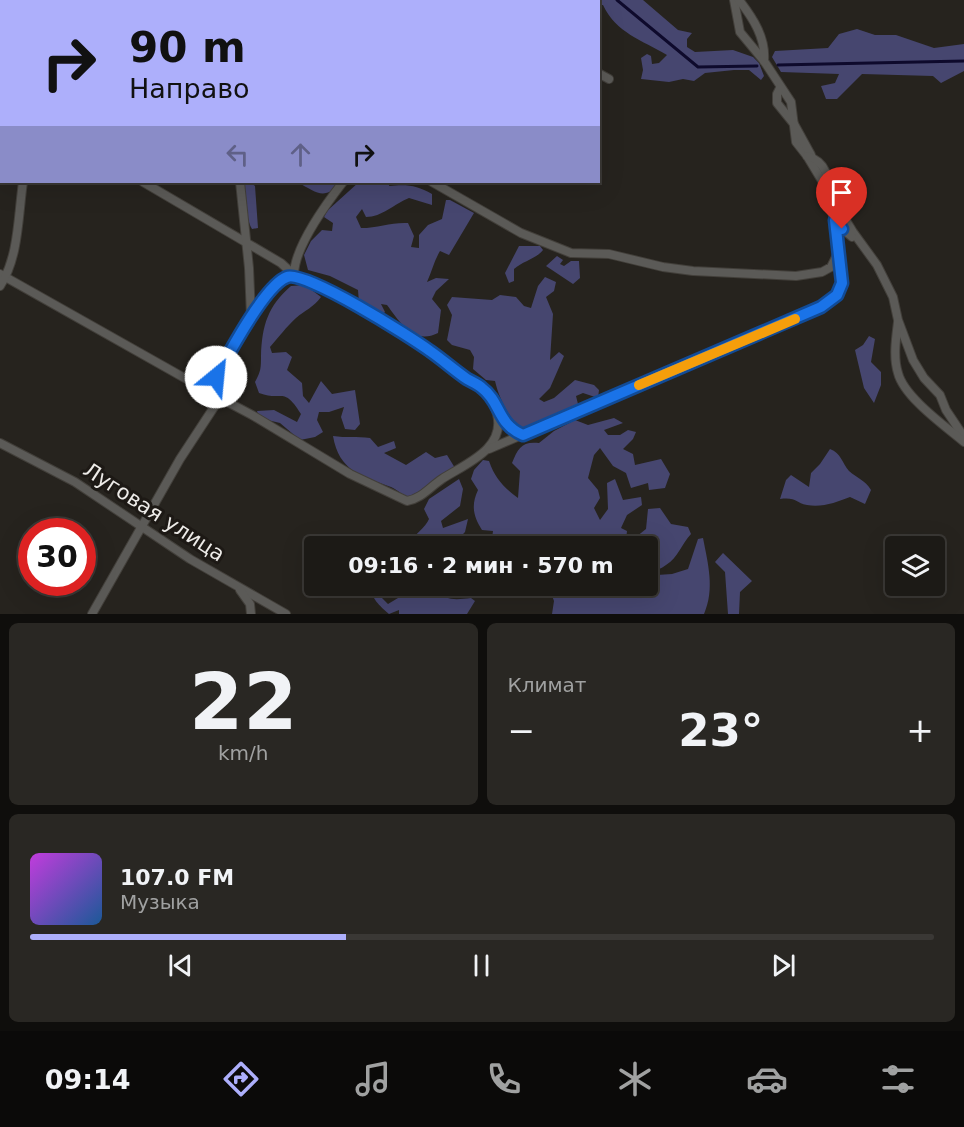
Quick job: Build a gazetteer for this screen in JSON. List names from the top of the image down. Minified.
{"streets":{"street":["Луговая улица"]},"page":{"turn":["90 m","Направо"],"limit":"30","trip":"09:16 · 2 мин · 570 m","tile":[["22","km/h"],"Климат"],"heat":["−","23°","+"],"song":["107.0 FM","Музыка"],"tabs":"09:14"}}
